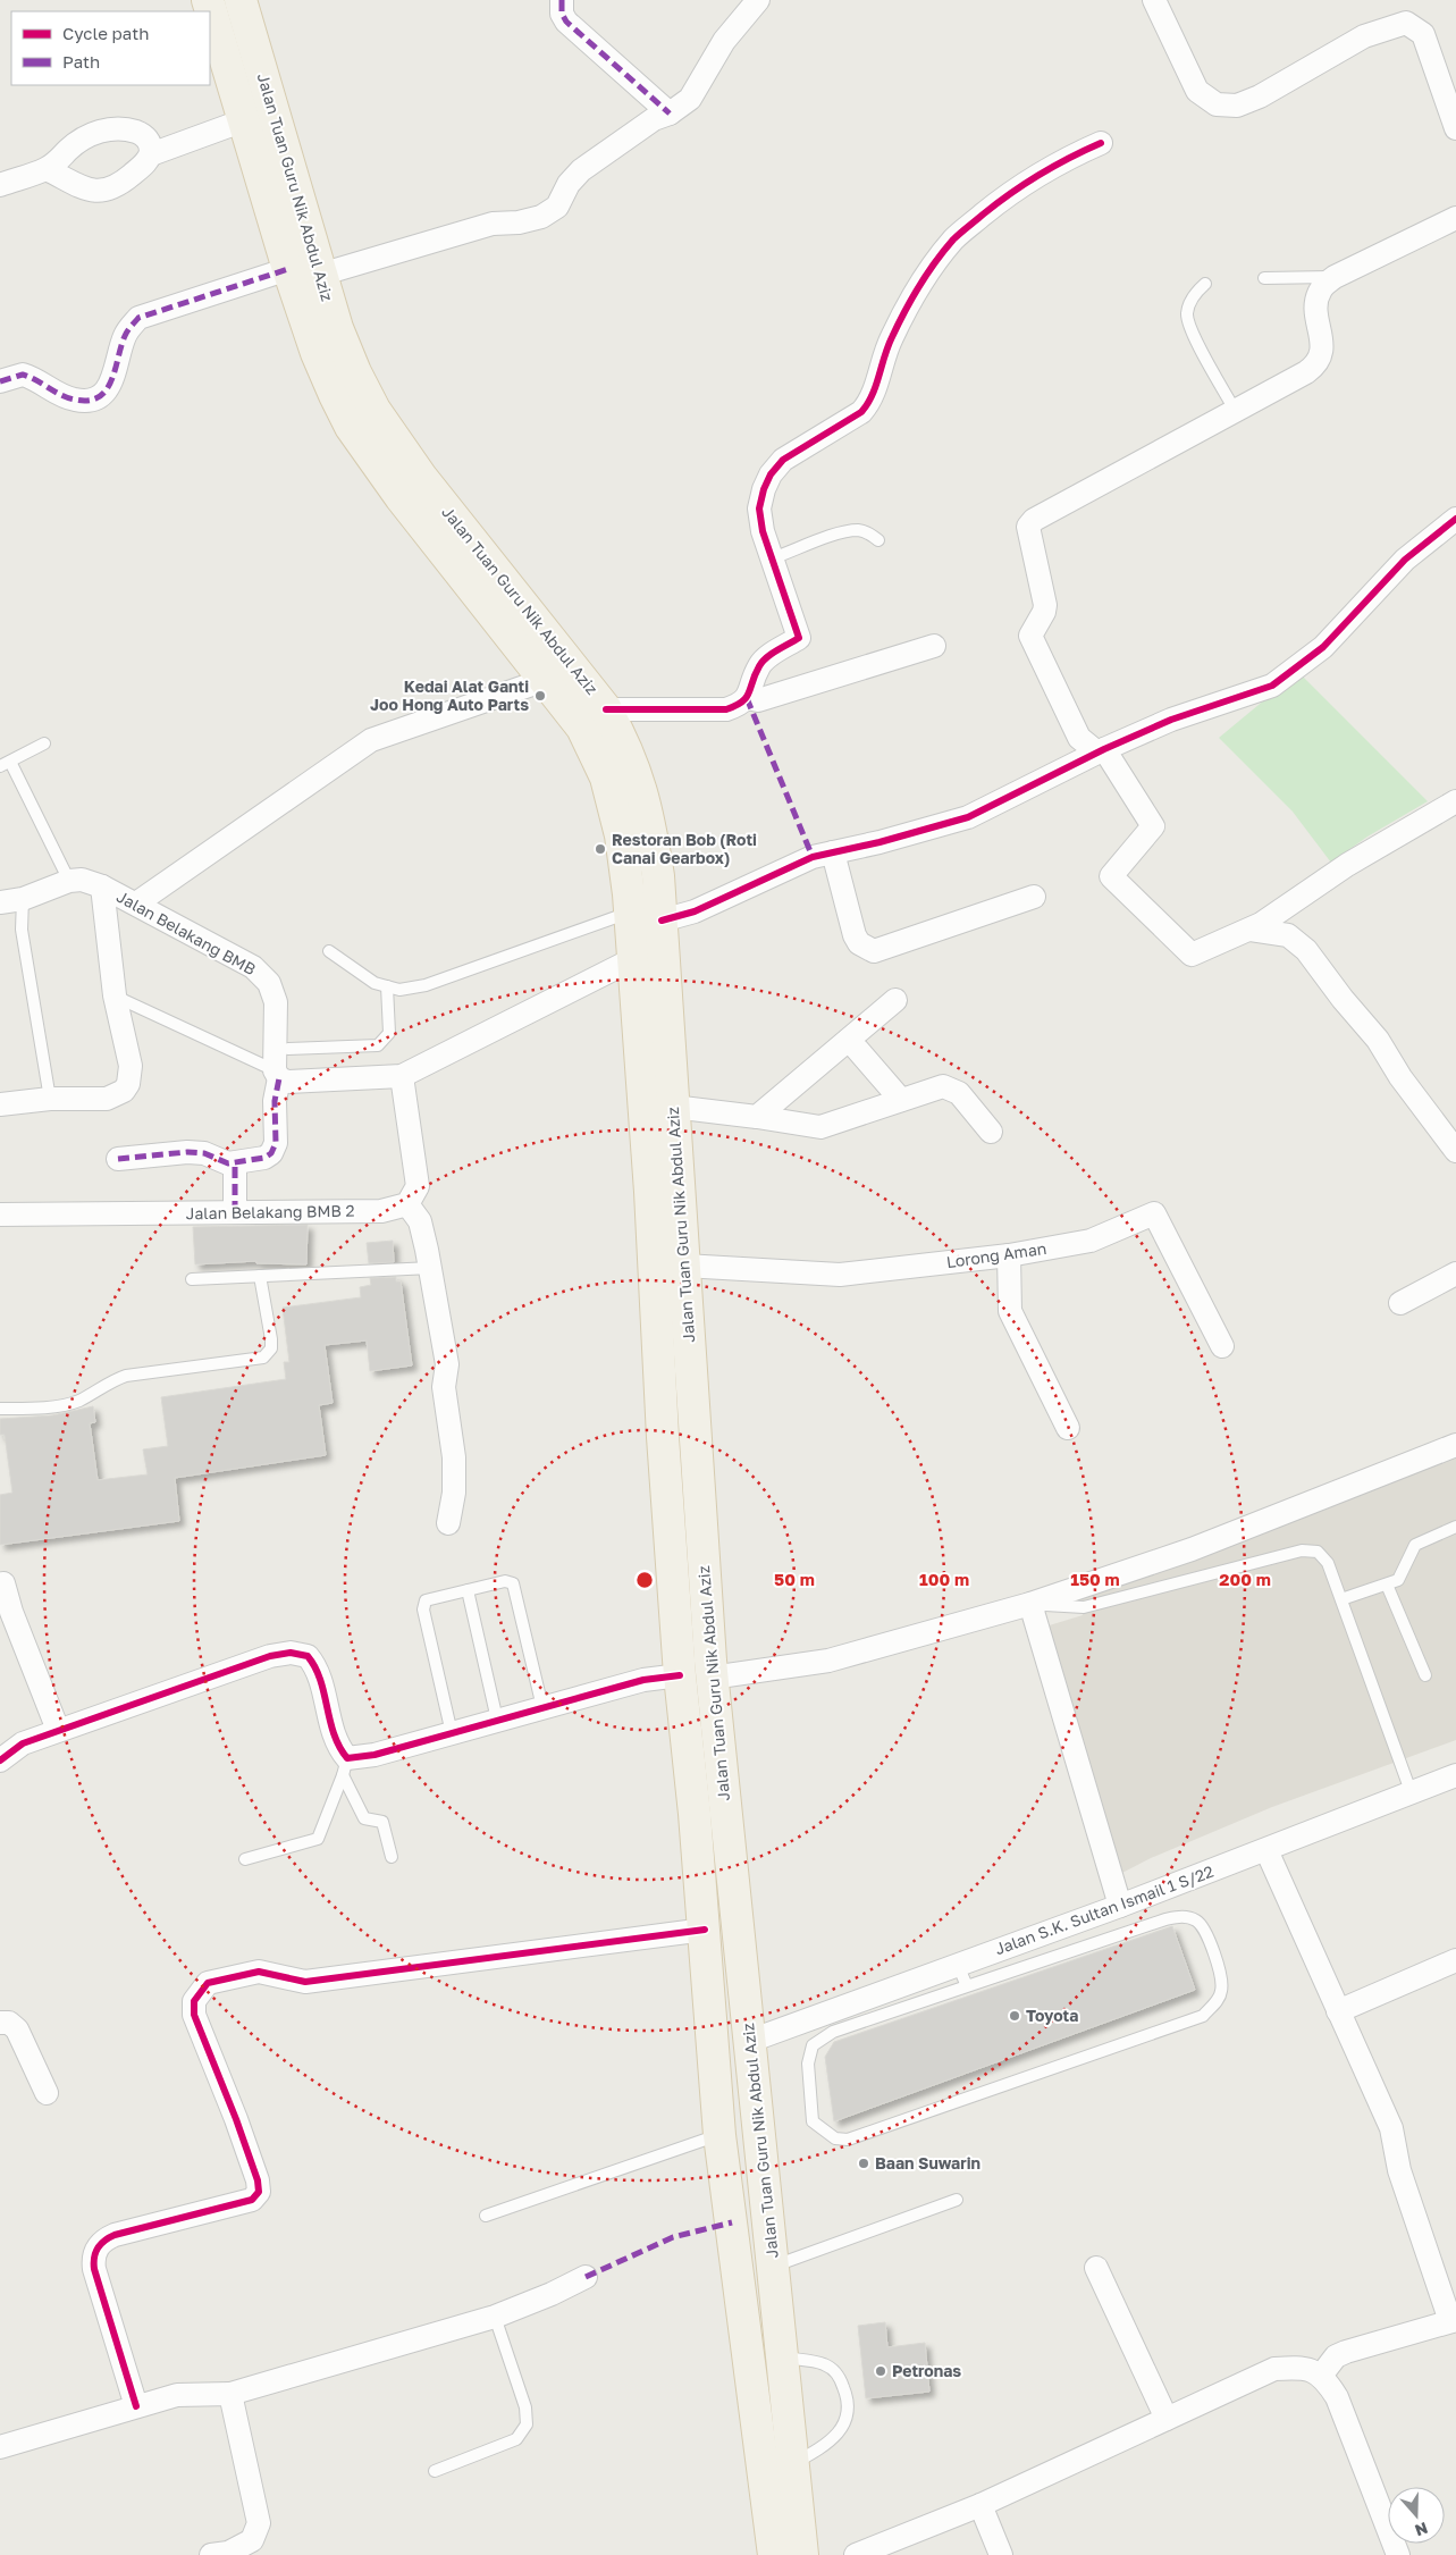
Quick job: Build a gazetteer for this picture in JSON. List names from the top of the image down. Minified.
{"streets":{"main road":["Jalan Tuan Guru Nik Abdul Aziz"],"street":["Jalan Belakang BMB","Jalan Belakang BMB 2","Lorong Aman","Jalan S.K. Sultan Ismail 1 S/22"]},"crossings":[["Jalan Tuan Guru Nik Abdul Aziz","Lorong Aman"],["Jalan Tuan Guru Nik Abdul Aziz","Jalan S.K. Sultan Ismail 1 S/22"]],"places":["Kedai Alat Ganti Joo Hong Auto Parts","Restoran Bob (Roti Canai Gearbox)","Toyota","Baan Suwarin","Petronas"],"legend":["Cycle path","Path"],"north":"bottom","rings":["50 m","100 m","150 m","200 m"]}
